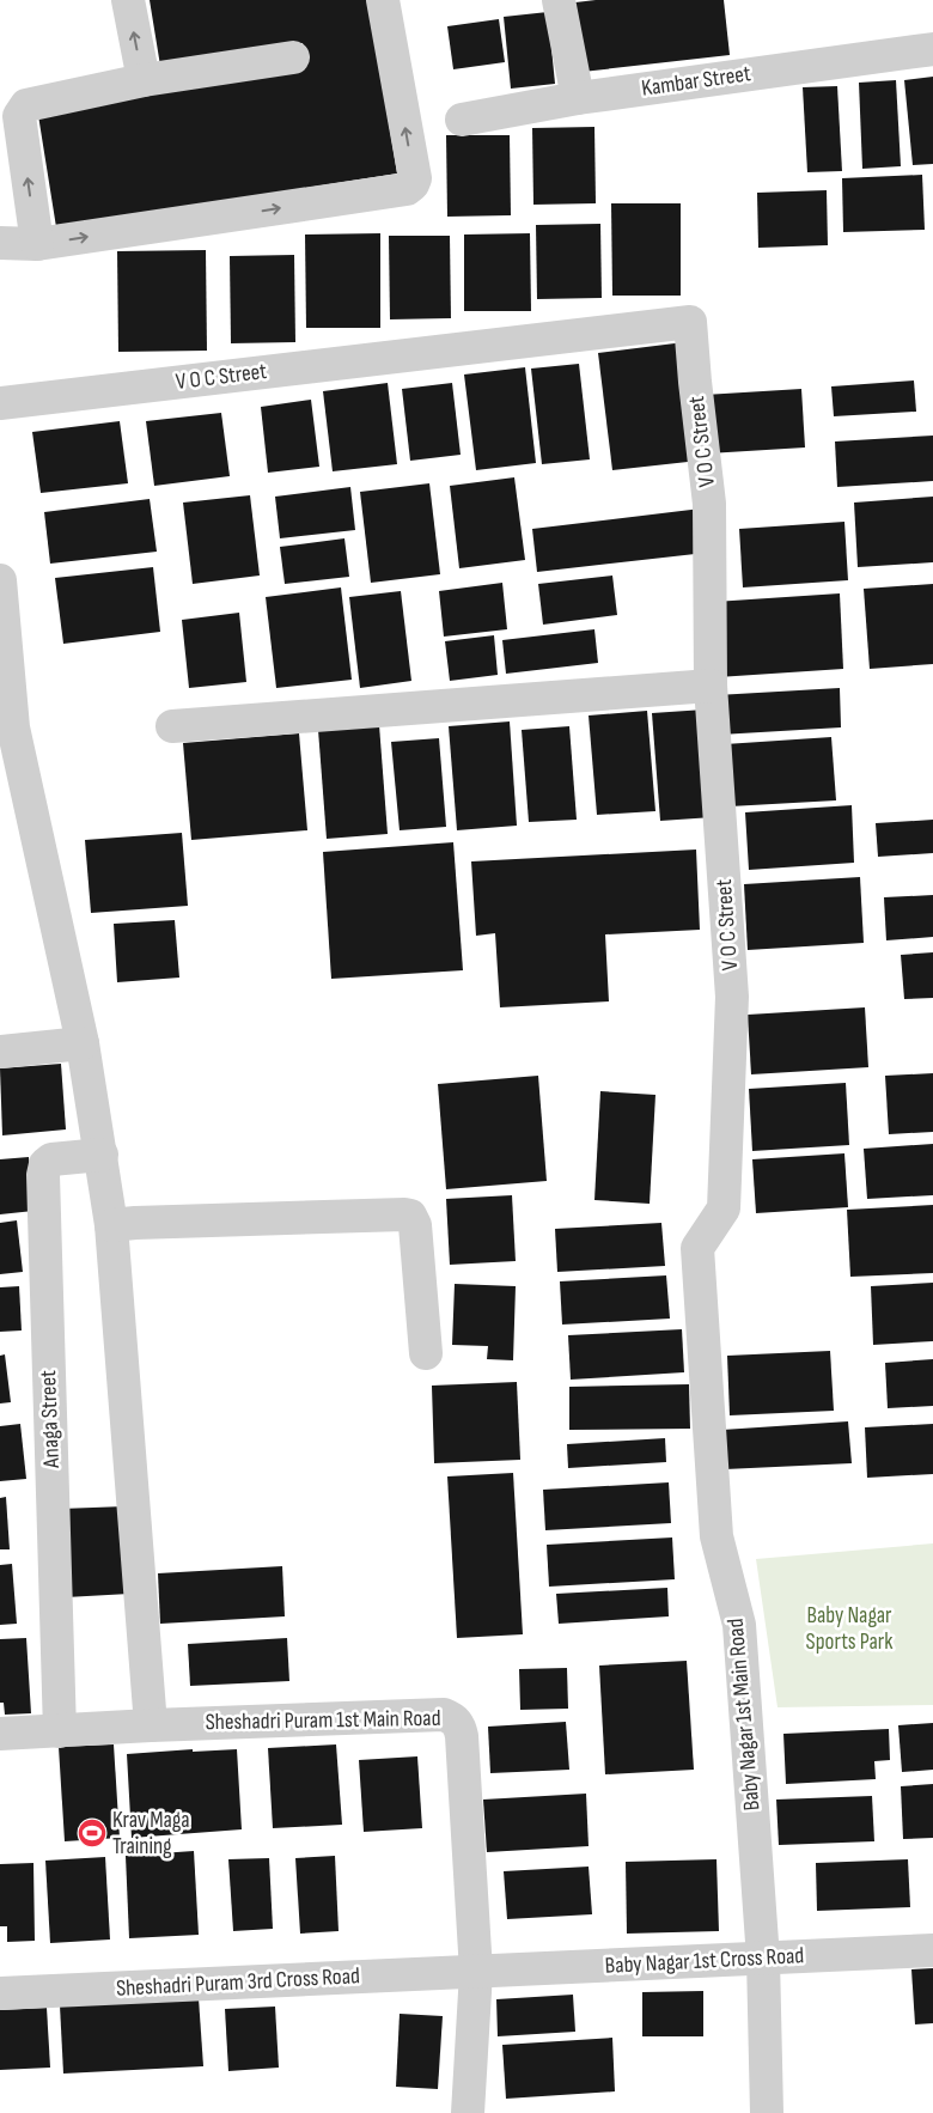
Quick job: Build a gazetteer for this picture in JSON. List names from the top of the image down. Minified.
{"streets":{"street":["Kambar Street","V O C Street","Anaga Street","Baby Nagar 1st Main Road","Sheshadri Puram 1st Main Road","Baby Nagar 1st Cross Road","Sheshadri Puram 3rd Cross Road"]},"crossings":[["V O C Street","Baby Nagar 1st Main Road"],["Baby Nagar 1st Main Road","Baby Nagar 1st Cross Road"],["Sheshadri Puram 1st Main Road","Baby Nagar 1st Cross Road"],["Sheshadri Puram 1st Main Road","Sheshadri Puram 3rd Cross Road"],["Baby Nagar 1st Cross Road","Sheshadri Puram 3rd Cross Road"]],"parks":["Baby Nagar Sports Park"],"places":{"sports":["Krav Maga Training"]}}
